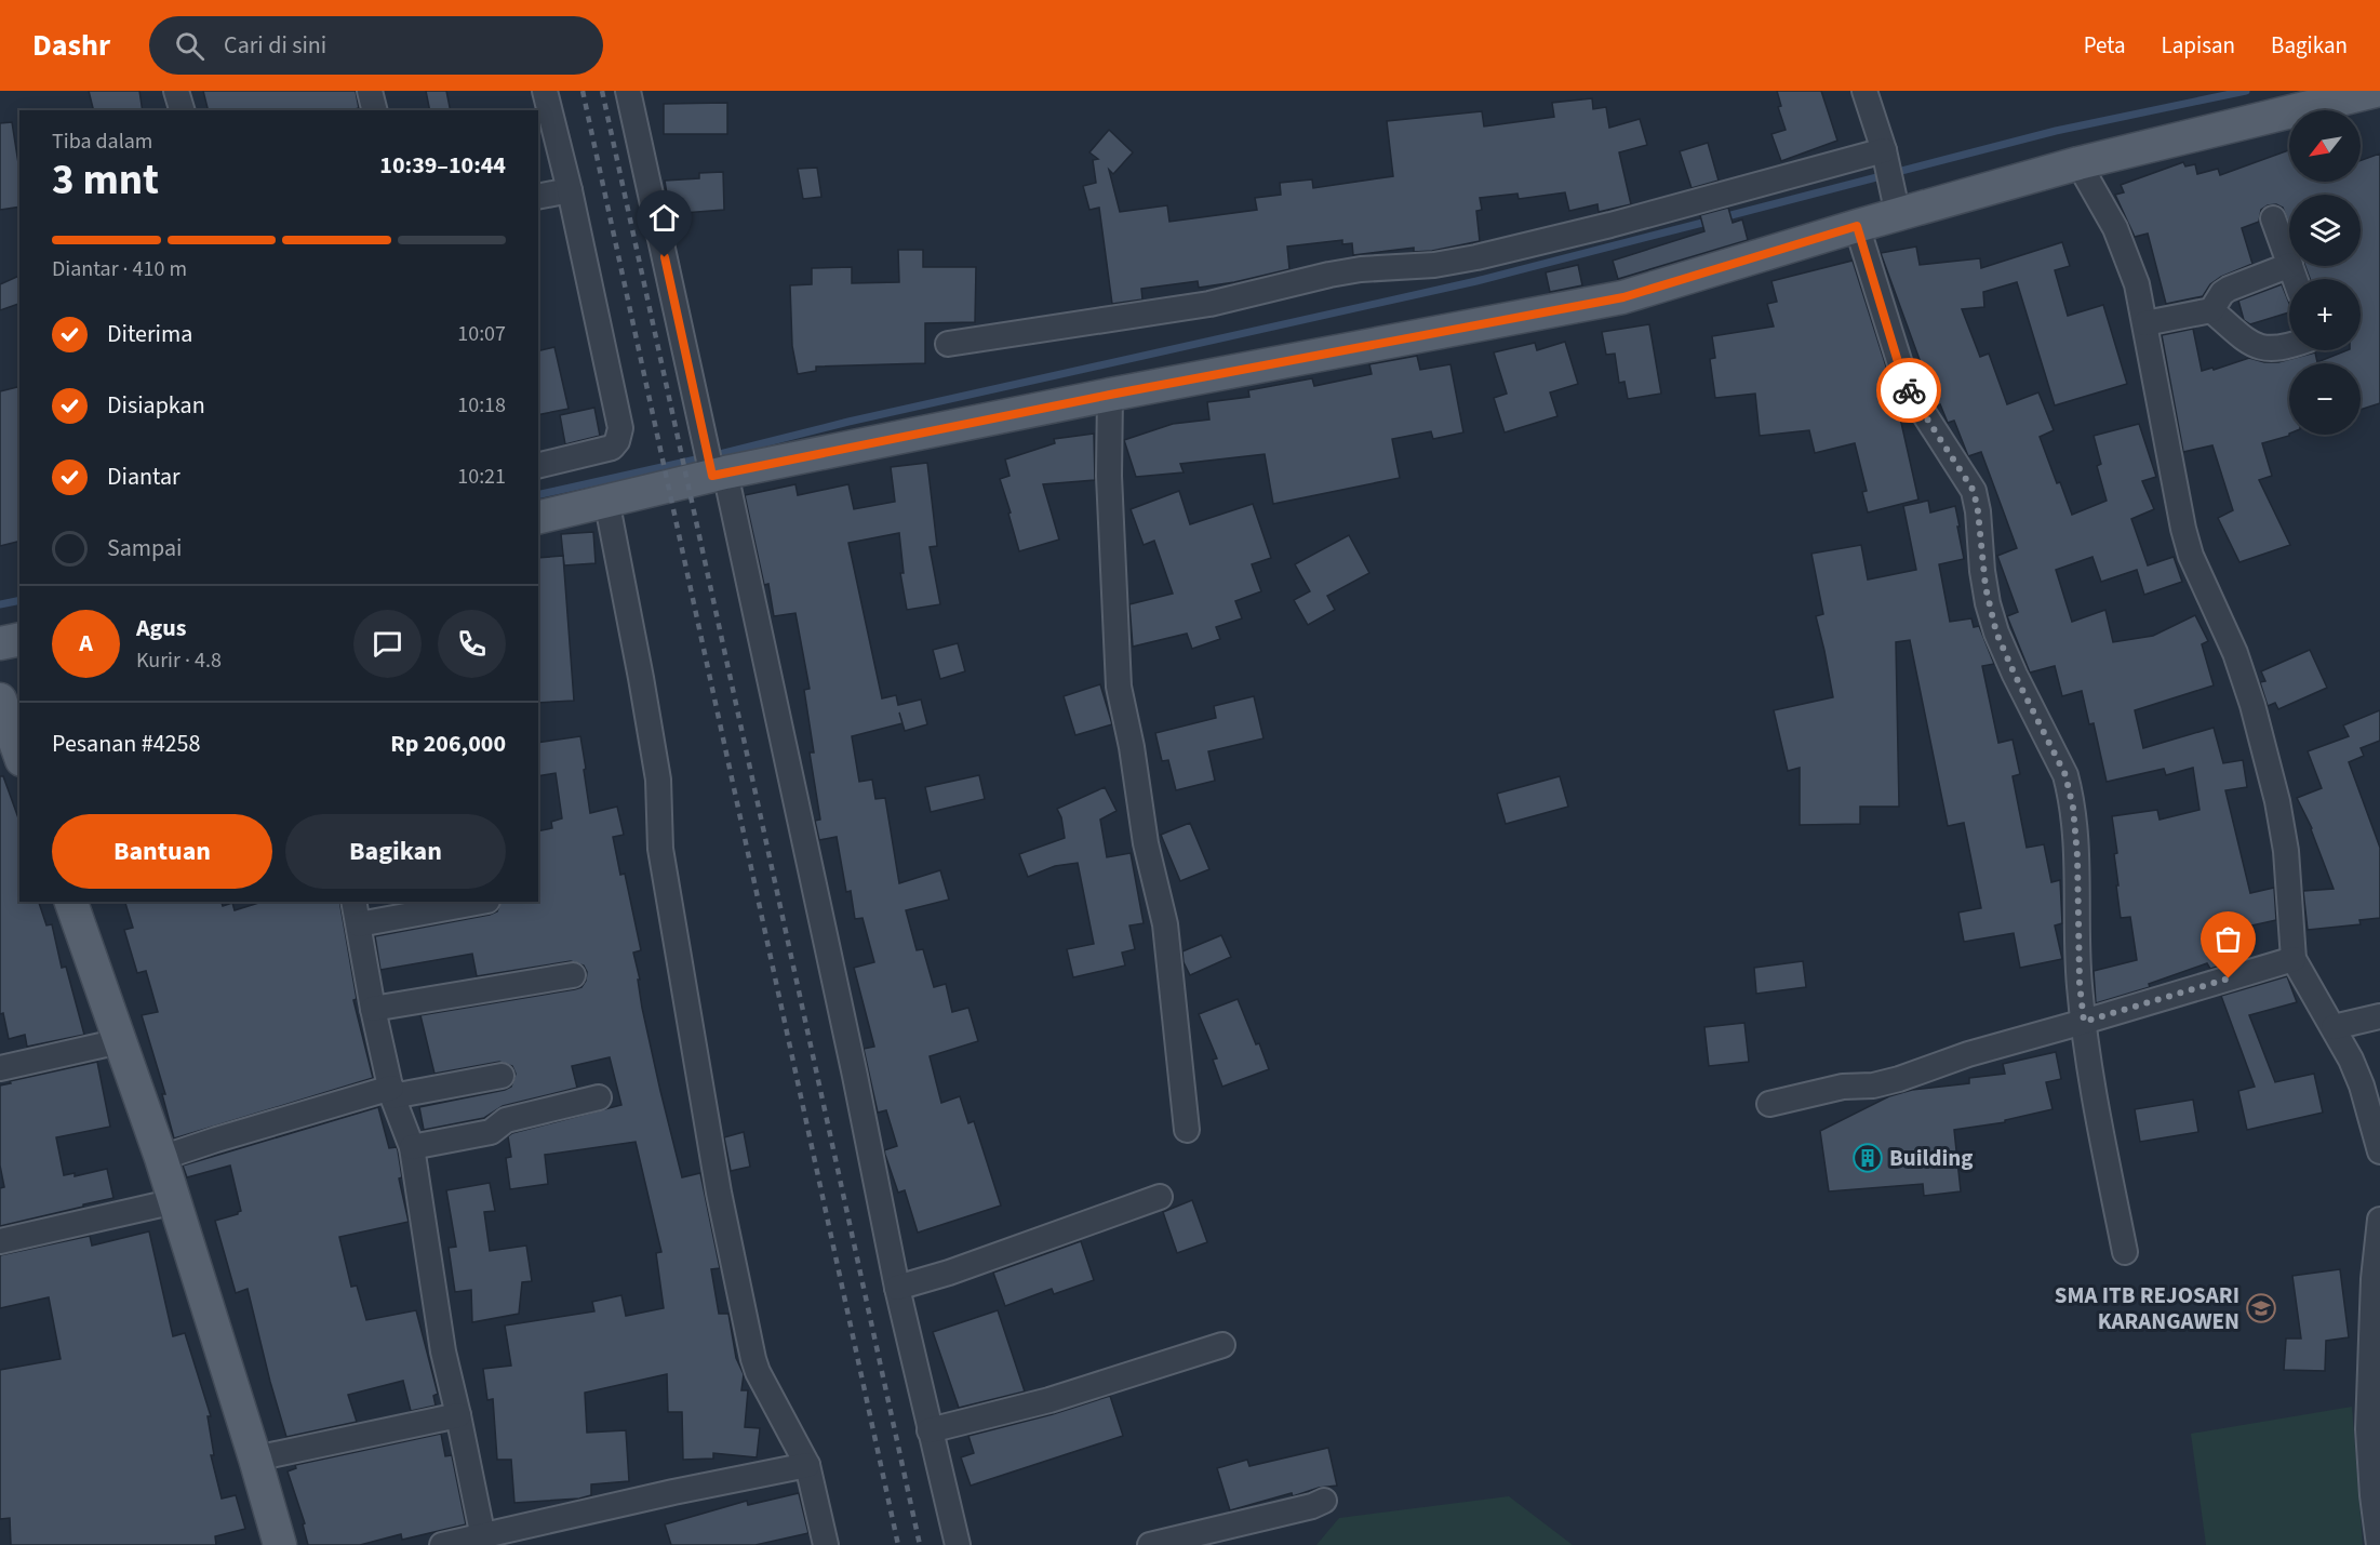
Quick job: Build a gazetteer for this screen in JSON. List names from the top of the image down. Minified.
{"places":{"building":["Building"],"school or university":["SMA ITB REJOSARI KARANGAWEN"]},"north":"bottom left","page":{"header":"Dashr","search":"Cari di sini","nav":["Peta","Lapisan","Bagikan"],"map_buttons":["+","−"],"heading":["3 mnt","Tiba dalam","10:39–10:44"],"panel":["Agus","Kurir · 4.8","Pesanan #4258","Rp 206,000"],"bar":"Diantar · 410 m","list":[["Diterima","10:07"],["Disiapkan","10:18"],["Diantar","10:21"],"Sampai"],"round":"A","buttons":["Bantuan","Bagikan"]}}
